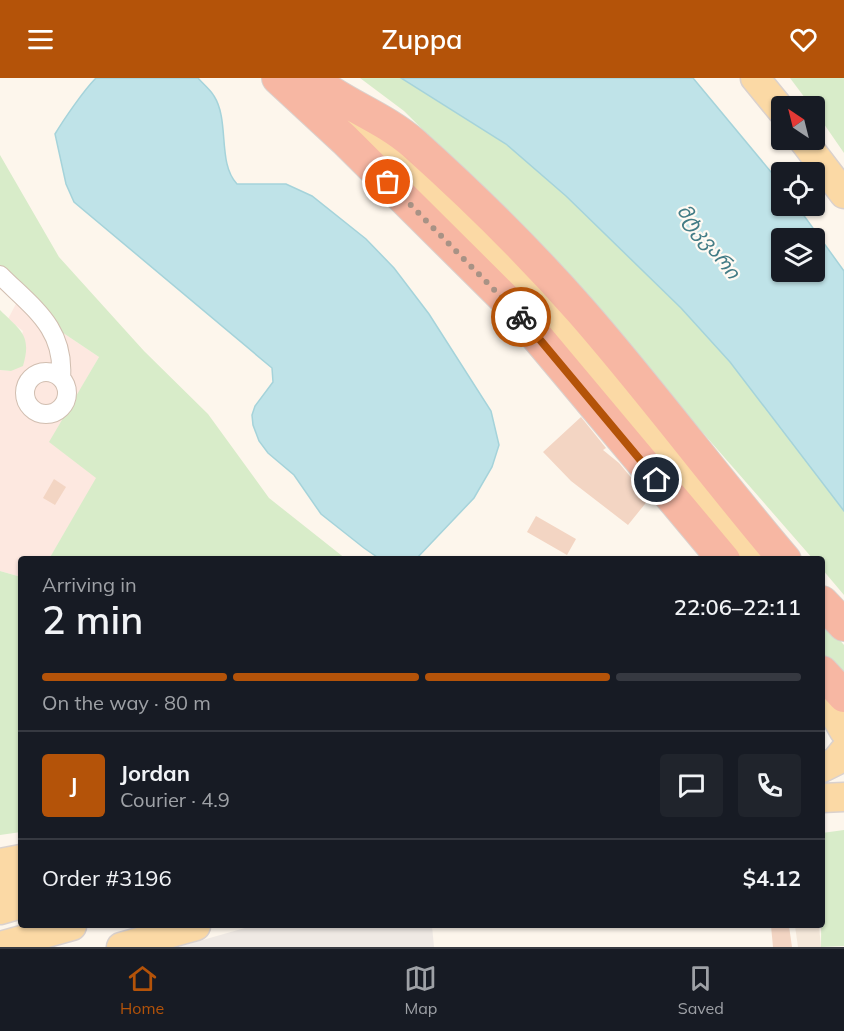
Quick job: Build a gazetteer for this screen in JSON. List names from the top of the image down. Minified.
{"water":["მტკვარი"],"north":"top left","page":{"header":"Zuppa","heading":["2 min","Arriving in","22:06–22:11"],"panel":["Jordan","Courier · 4.9","Order #3196","$4.12"],"bar":"On the way · 80 m","round":"J","tabs":["Home","Map","Saved"]}}
